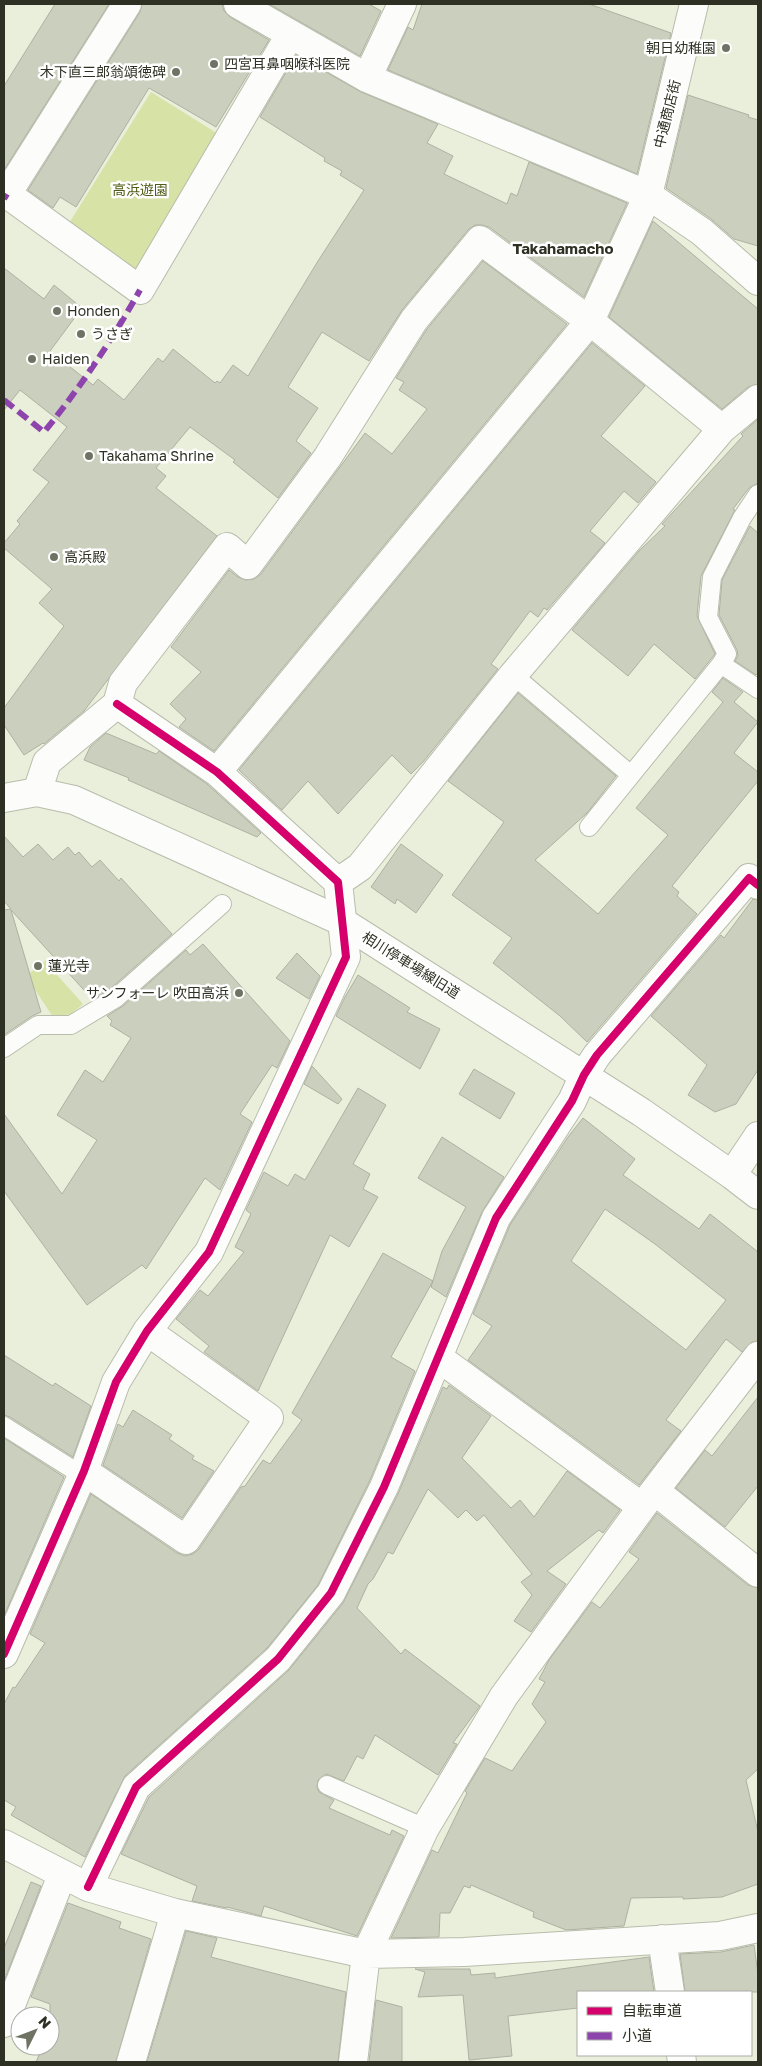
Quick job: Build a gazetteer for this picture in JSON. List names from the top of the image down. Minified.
{"streets":{"street":["中通商店街","相川停車場線旧道"]},"districts":["Takahamacho"],"parks":["高浜遊園"],"places":["朝日幼稚園","四宮耳鼻咽喉科医院","木下直三郎翁頌徳碑","Honden","うさぎ","Haiden","Takahama Shrine","高浜殿","蓮光寺","サンフォーレ 吹田高浜"],"legend":["自転車道","小道"],"north":"top right"}
